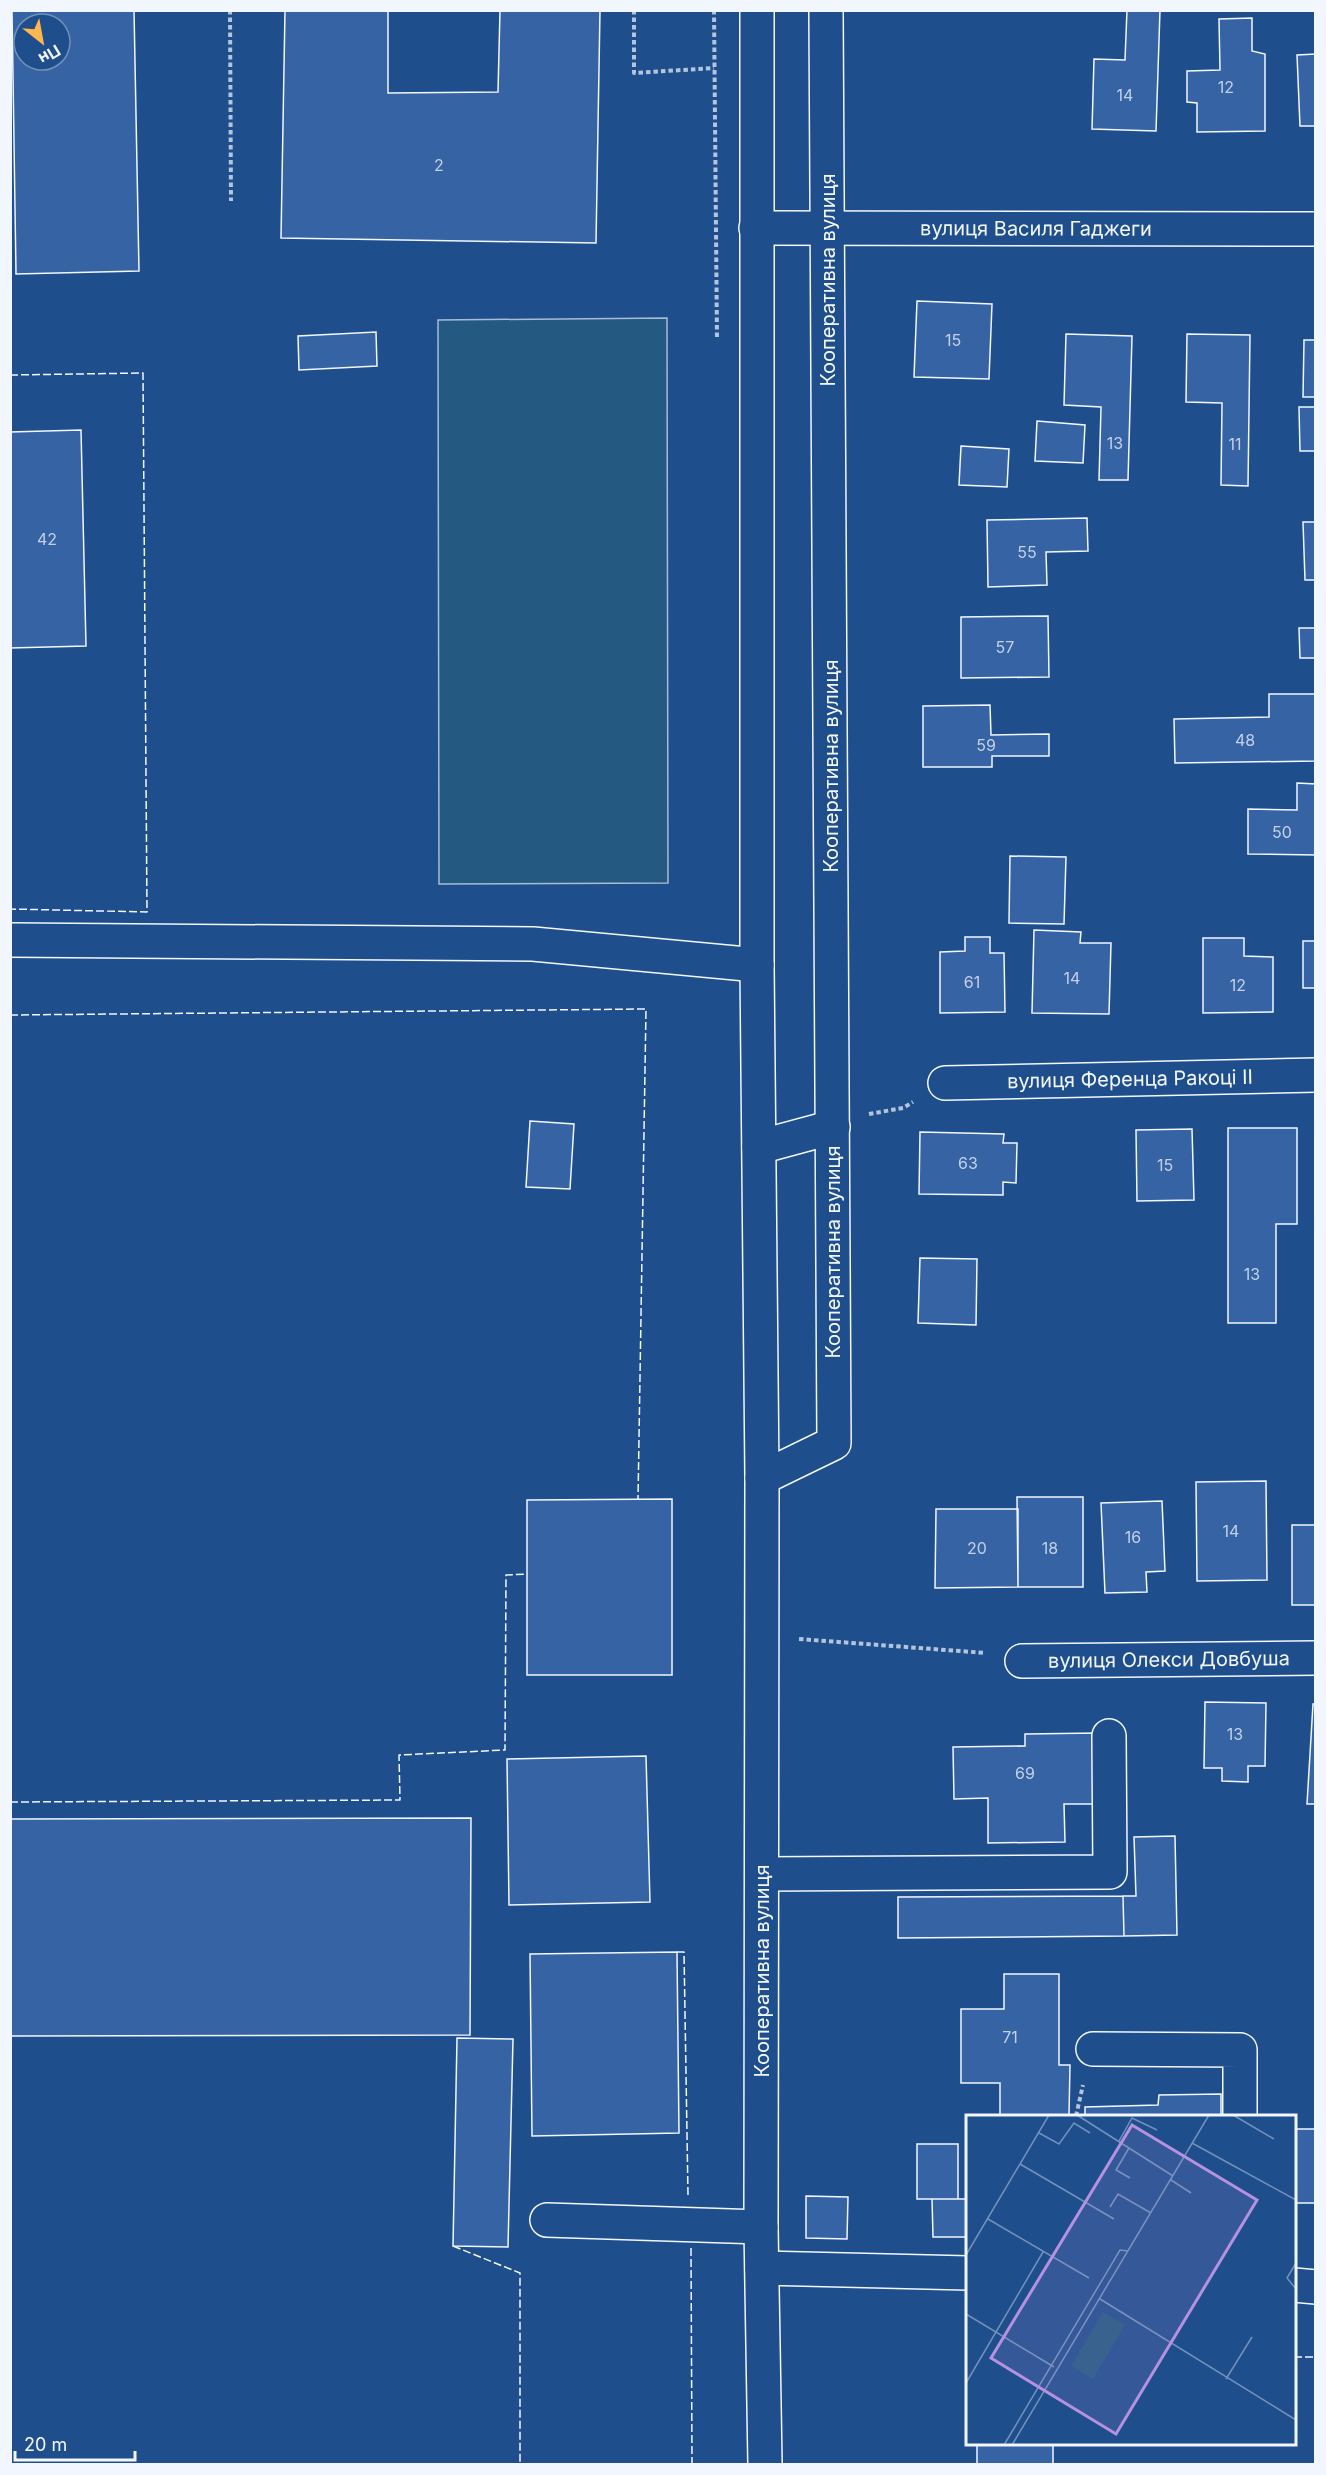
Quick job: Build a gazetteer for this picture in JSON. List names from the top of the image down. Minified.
{"streets":{"street":["вулиця Василя Гаджеги","Кооперативна вулиця","вулиця Ференца Ракоці Ⅱ","вулиця Олекси Довбуша"]},"crossings":[["вулиця Василя Гаджеги","Кооперативна вулиця"]],"house_numbers":["12","14","2","15","13","11","42","55","57","48","59","50","14","61","12","63","15","13","14","16","20","18","13","69","71"],"scale_bar":"20 m","north":"bottom right"}
